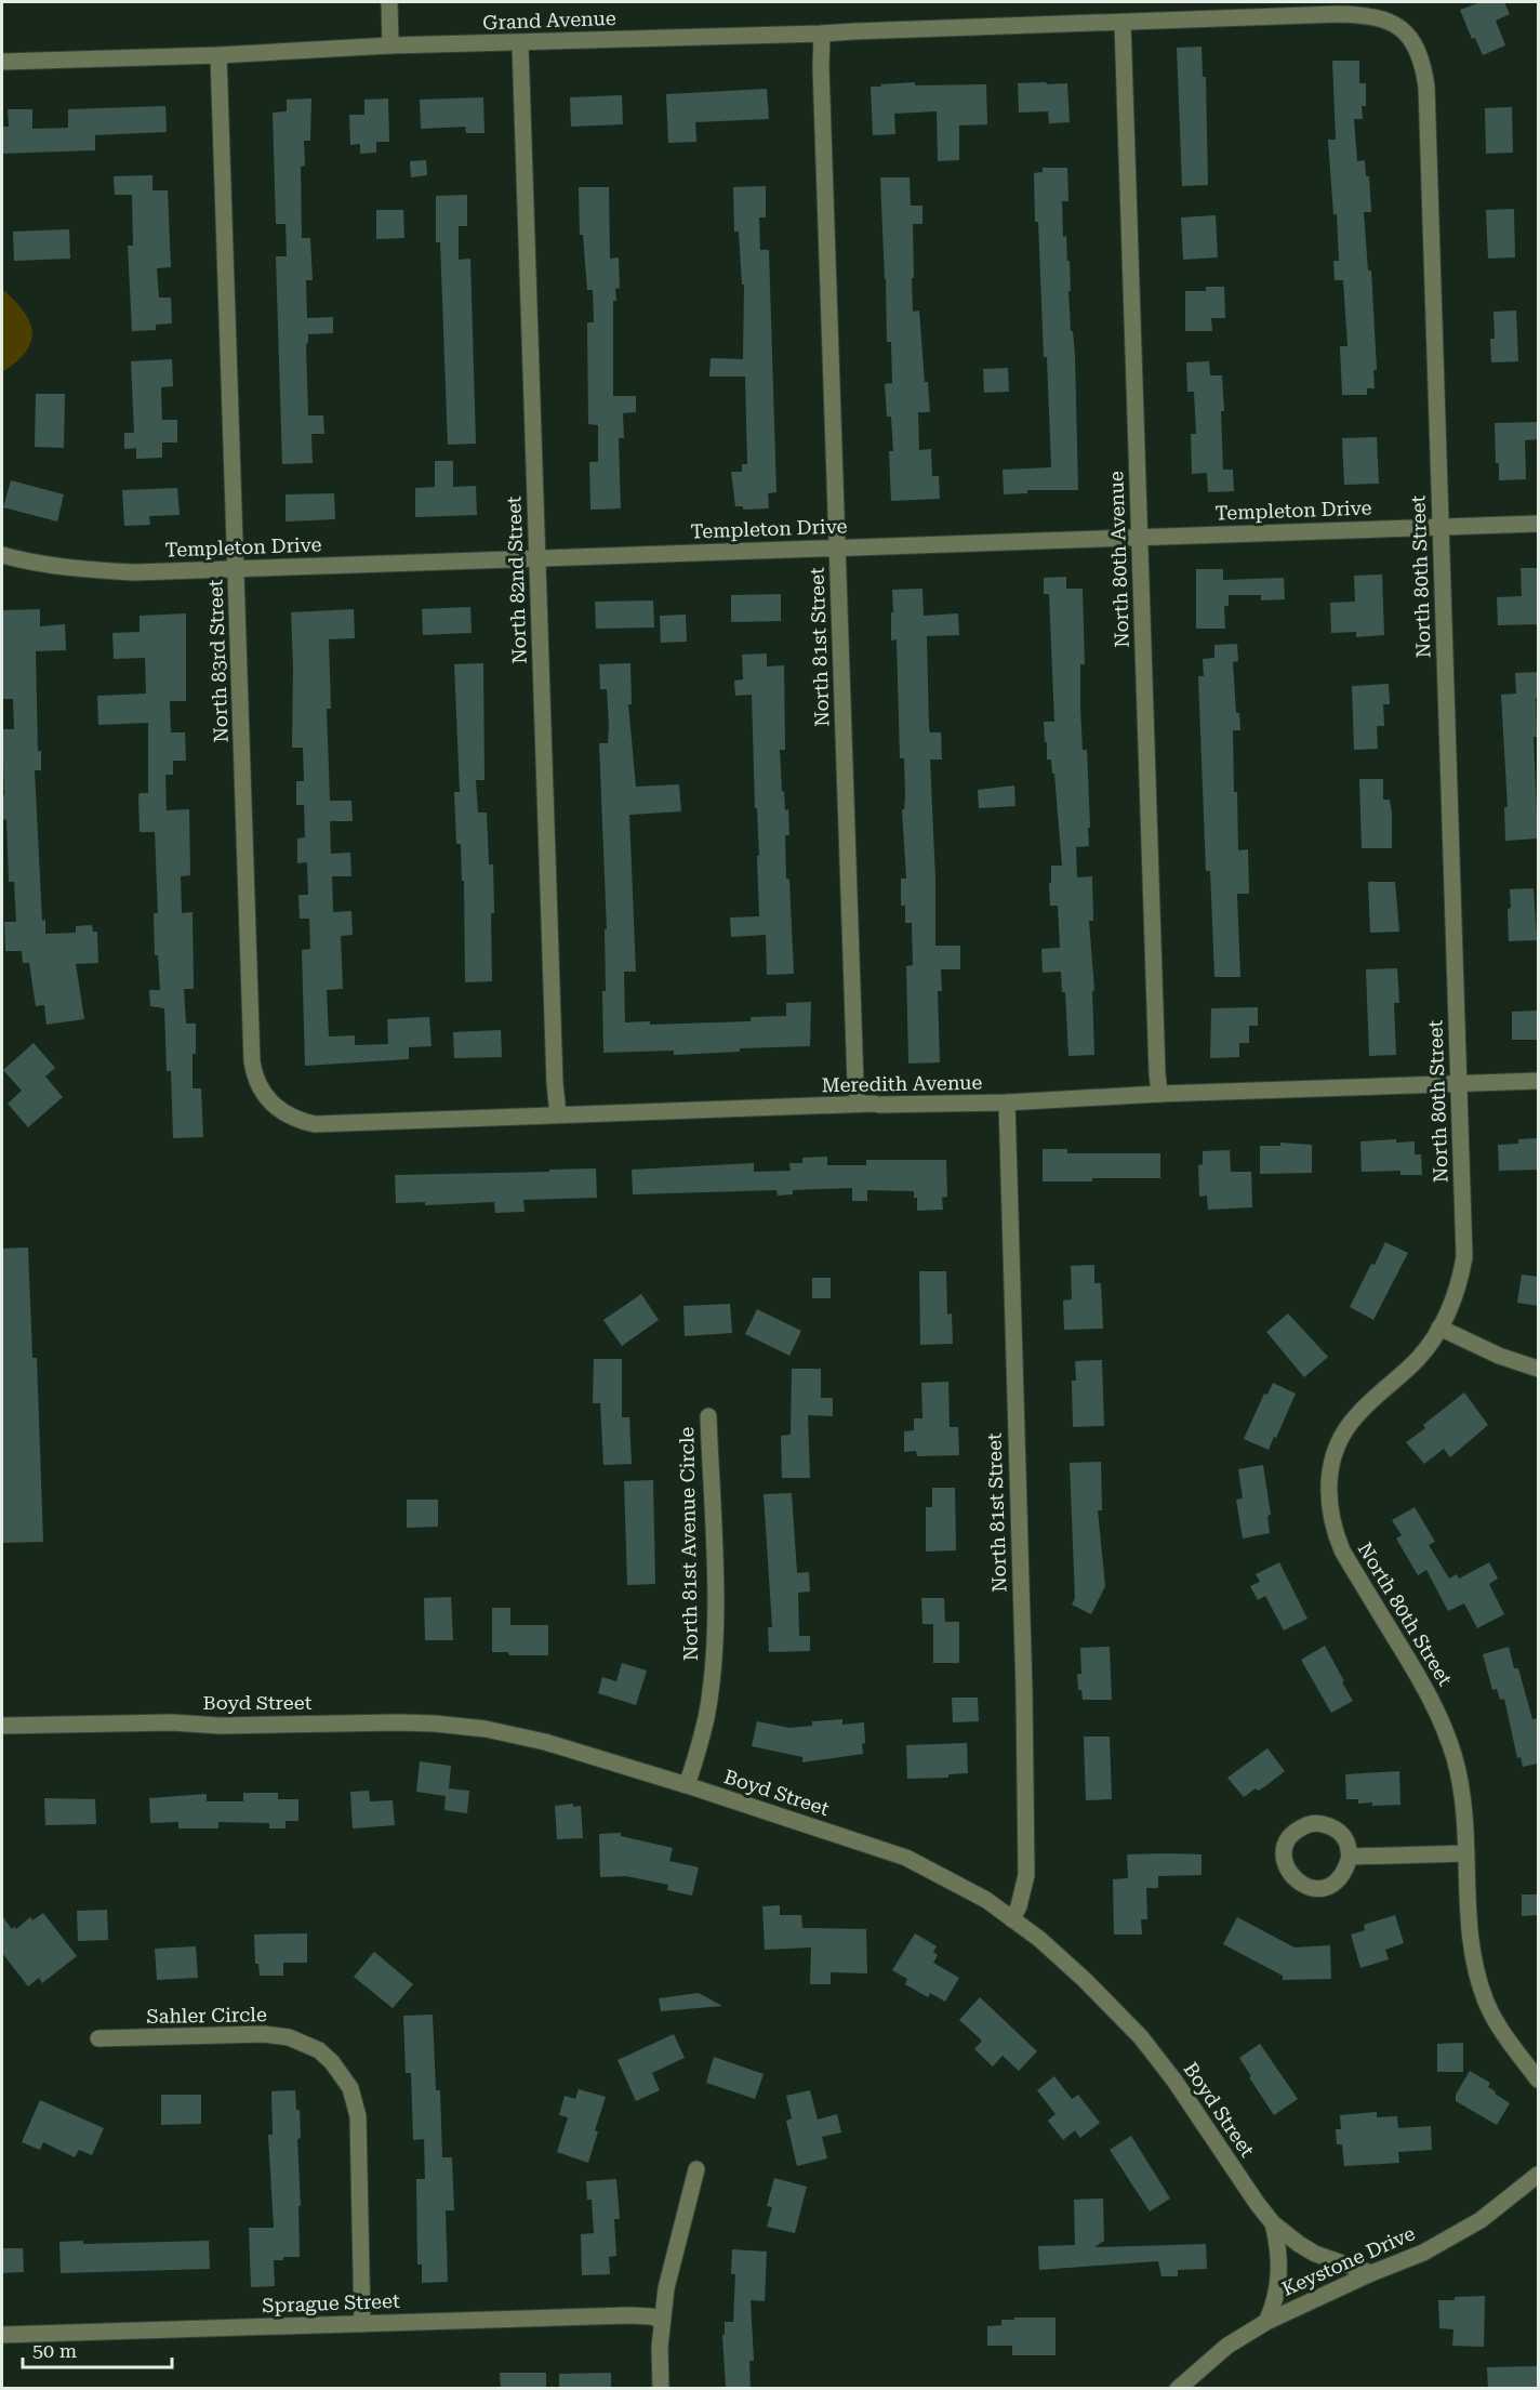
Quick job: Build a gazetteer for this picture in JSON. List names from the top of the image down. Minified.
{"streets":{"street":["Grand Avenue","Templeton Drive","North 80th Avenue","North 80th Street","North 82nd Street","North 81st Street","North 83rd Street","Meredith Avenue","North 81st Avenue Circle","Boyd Street","Sahler Circle","Keystone Drive","Sprague Street"]},"crossings":[["Grand Avenue","North 80th Avenue"],["Grand Avenue","North 80th Street"],["Grand Avenue","North 82nd Street"],["Grand Avenue","North 81st Street"],["Grand Avenue","North 83rd Street"],["Templeton Drive","North 80th Avenue"],["Templeton Drive","North 80th Street"],["Templeton Drive","North 82nd Street"],["Templeton Drive","North 81st Street"],["Templeton Drive","North 83rd Street"],["North 80th Avenue","Meredith Avenue"],["North 80th Street","Meredith Avenue"],["North 82nd Street","Meredith Avenue"],["North 81st Street","Meredith Avenue"],["North 81st Street","Boyd Street"],["North 83rd Street","Meredith Avenue"],["North 81st Avenue Circle","Boyd Street"],["Boyd Street","Keystone Drive"],["Sahler Circle","Sprague Street"]],"scale_bar":"50 m"}
